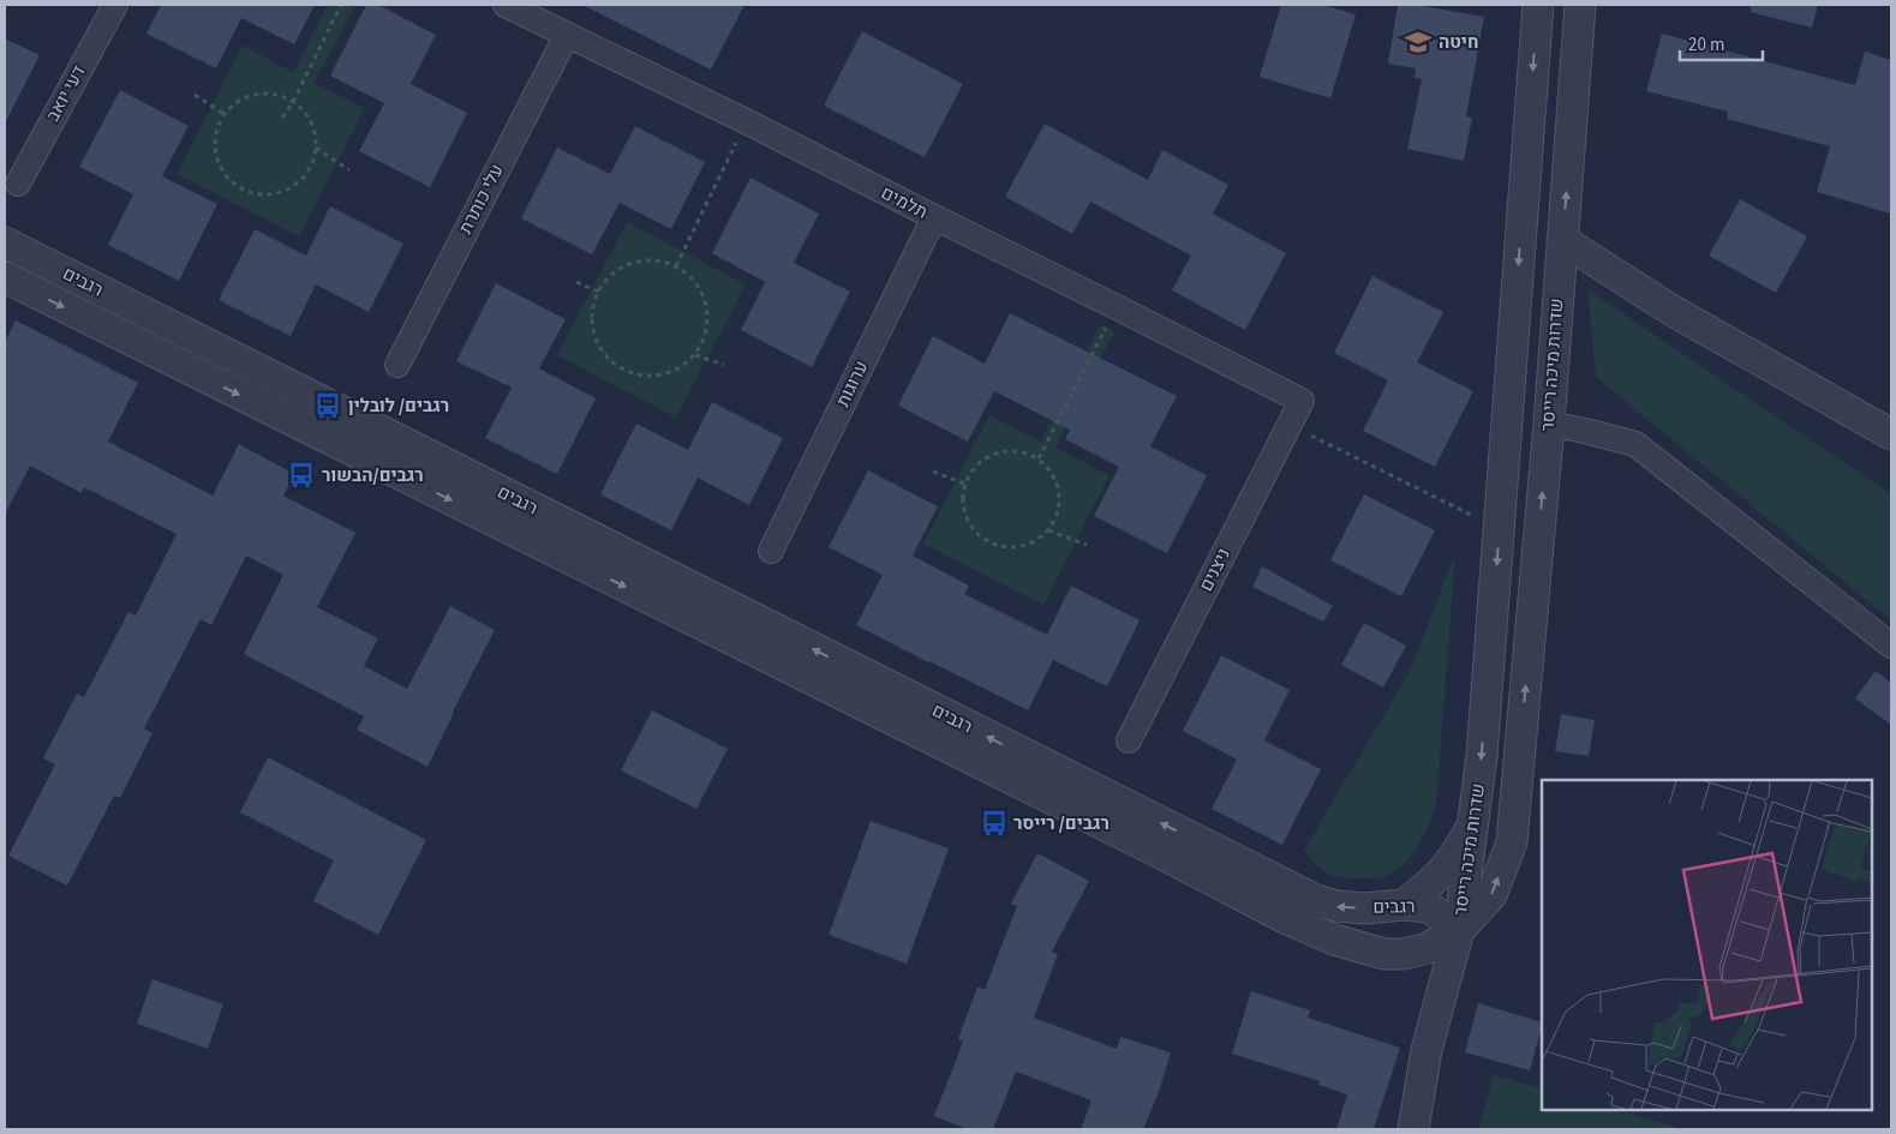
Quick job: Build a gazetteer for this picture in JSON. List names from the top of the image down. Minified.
{"streets":{"street":["דעי יואב","עלי כותרת","תלמים","רגבים","שדרות מיכה רייסר","ערוגות","ניצנים"]},"crossings":[["עלי כותרת","תלמים"],["תלמים","ערוגות"],["תלמים","ניצנים"],["רגבים","שדרות מיכה רייסר"]],"places":{"school or university":["חיטה"],"bus stop":["רגבים/ לובלין","רגבים/הבשור","רגבים/ רייסר"]},"scale_bar":"20 m"}
